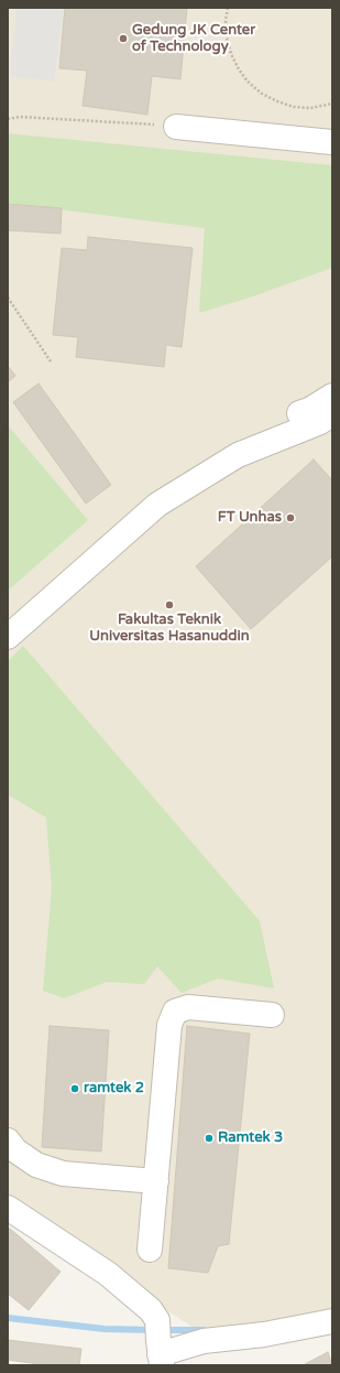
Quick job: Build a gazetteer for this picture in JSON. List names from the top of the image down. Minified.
{"places":["Gedung JK Center of Technology","FT Unhas","Fakultas Teknik Universitas Hasanuddin","ramtek 2","Ramtek 3"]}
